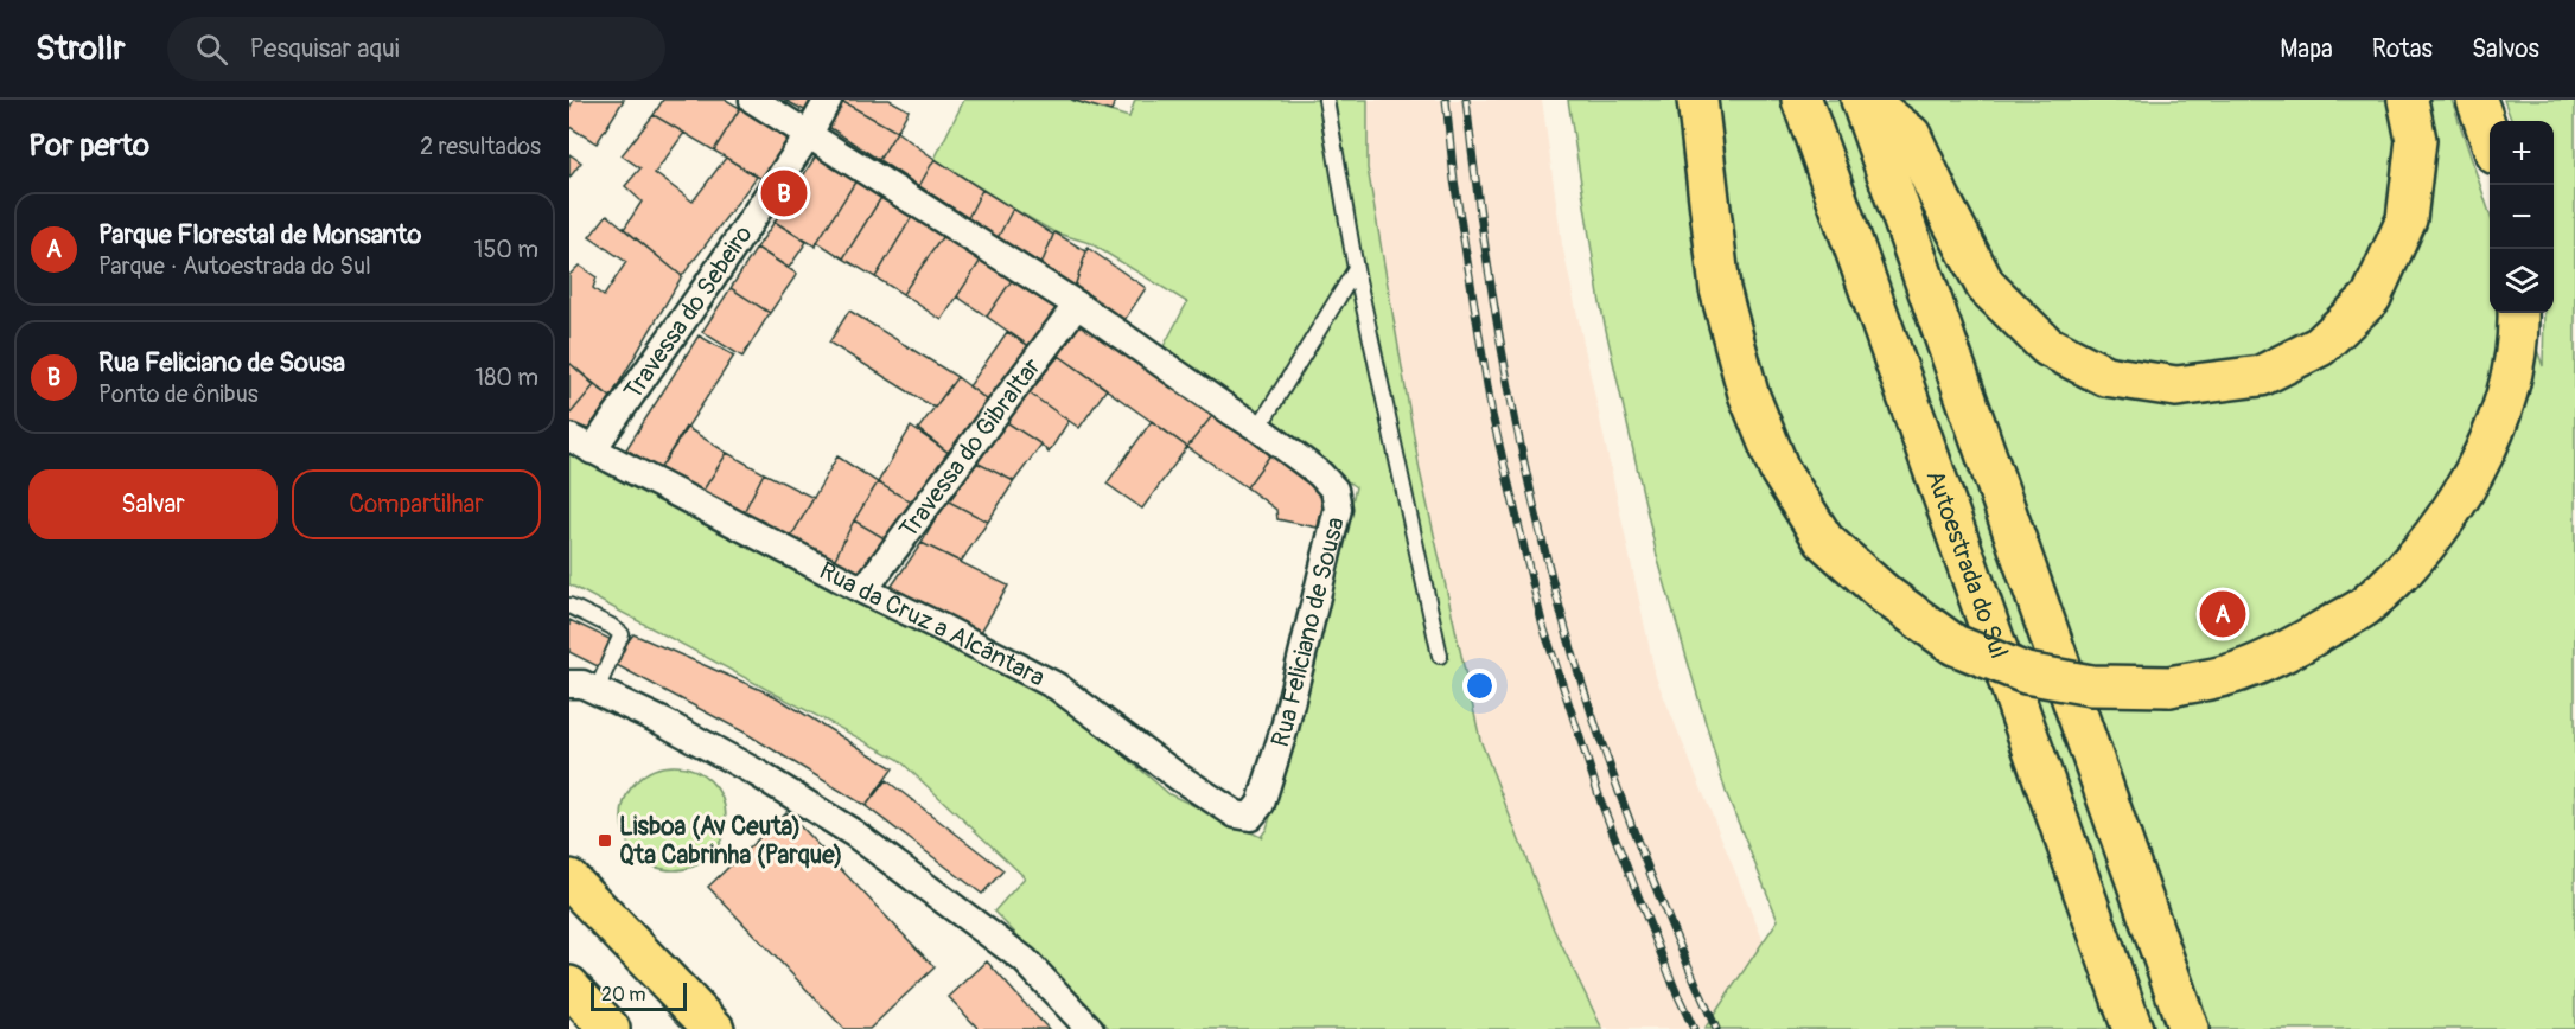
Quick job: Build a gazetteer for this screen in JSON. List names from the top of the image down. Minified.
{"streets":{"highway":["Autoestrada do Sul"],"street":["Travessa do Sebeiro","Travessa do Gibraltar","Rua da Cruz a Alcântara","Rua Feliciano de Sousa"]},"crossings":[["Travessa do Sebeiro","Rua da Cruz a Alcântara"],["Travessa do Sebeiro","Rua Feliciano de Sousa"],["Travessa do Gibraltar","Rua da Cruz a Alcântara"],["Travessa do Gibraltar","Rua Feliciano de Sousa"],["Rua da Cruz a Alcântara","Rua Feliciano de Sousa"]],"places":{"transit":["Lisboa (Av Ceuta) Qta Cabrinha (Parque)"]},"scale_bar":"20 m","page":{"header":"Strollr","search":"Pesquisar aqui","nav":["Mapa","Rotas","Salvos"],"heading":["Por perto","2 resultados"],"map_buttons":["+","−"],"pins":["B","A"],"list":[{"mark":"A","name":"Parque Florestal de Monsanto","note":"Parque · Autoestrada do Sul","value":"150 m"},{"mark":"B","name":"Rua Feliciano de Sousa","note":"Ponto de ônibus","value":"180 m"}],"buttons":["Salvar","Compartilhar"],"scale":"20 m"}}
